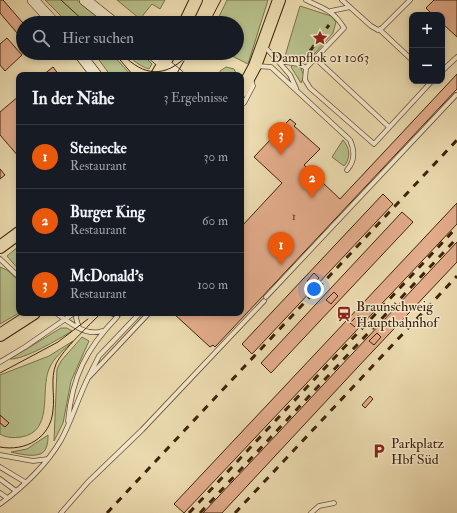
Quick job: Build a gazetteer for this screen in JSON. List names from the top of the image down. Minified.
{"places":{"place":["Dampflok 01 1063"],"station":["Braunschweig Hauptbahnhof"],"parking":["Parkplatz Hbf Süd"]},"house_numbers":["1"],"page":{"map_buttons":["+","−"],"search":"Hier suchen","heading":["In der Nähe","3 Ergebnisse"],"pins":["3","2","1"],"list":[{"mark":"1","name":"Steinecke","note":"Restaurant","value":"30 m"},{"mark":"2","name":"Burger King","note":"Restaurant","value":"60 m"},{"mark":"3","name":"McDonald's","note":"Restaurant","value":"100 m"}]}}
